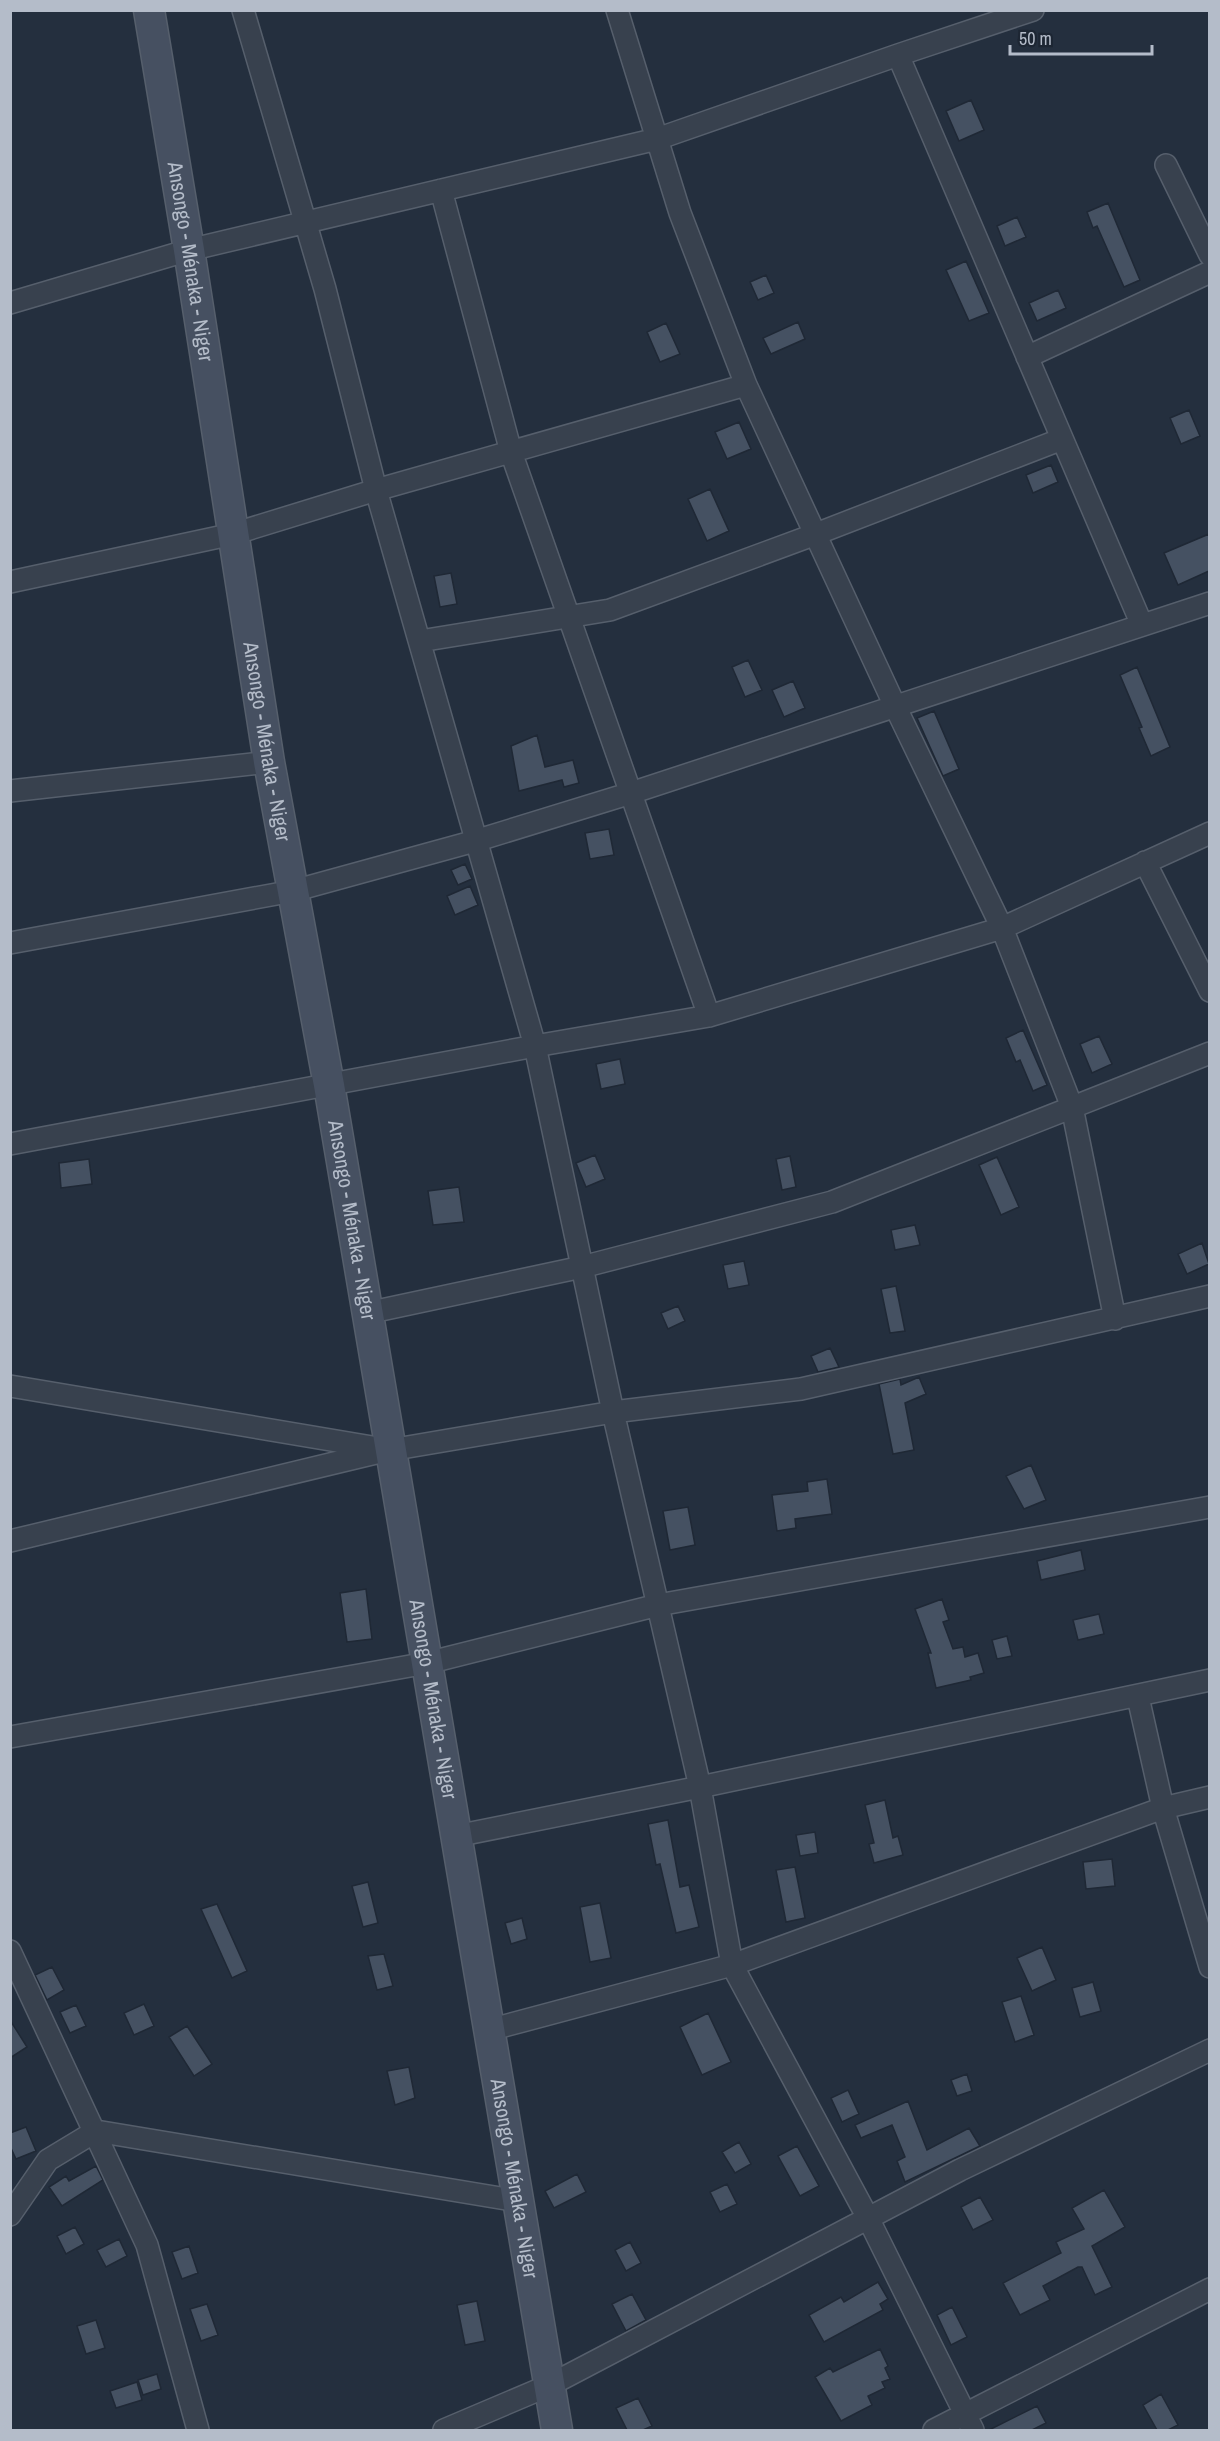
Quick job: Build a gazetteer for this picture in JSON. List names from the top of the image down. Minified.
{"streets":{"main road":["Ansongo - Ménaka - Niger"]},"scale_bar":"50 m"}
